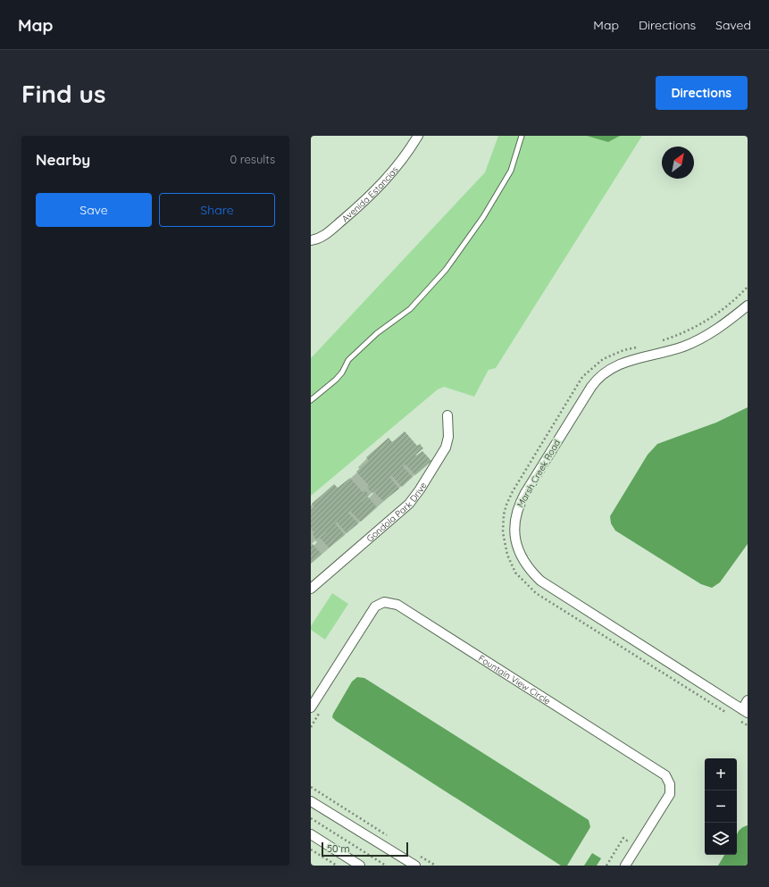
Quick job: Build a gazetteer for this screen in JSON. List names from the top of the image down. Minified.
{"streets":{"street":["Avenida Estancias","Marsh Creek Road","Gondola Park Drive","Fountain View Circle"]},"scale_bar":"50 m","north":"top right","page":{"header":"Map","nav":["Map","Directions","Saved"],"buttons":["Directions",["Save","Share"]],"title":"Find us","heading":["Nearby","0 results"],"map_buttons":["+","−"],"scale":"50 m"}}
